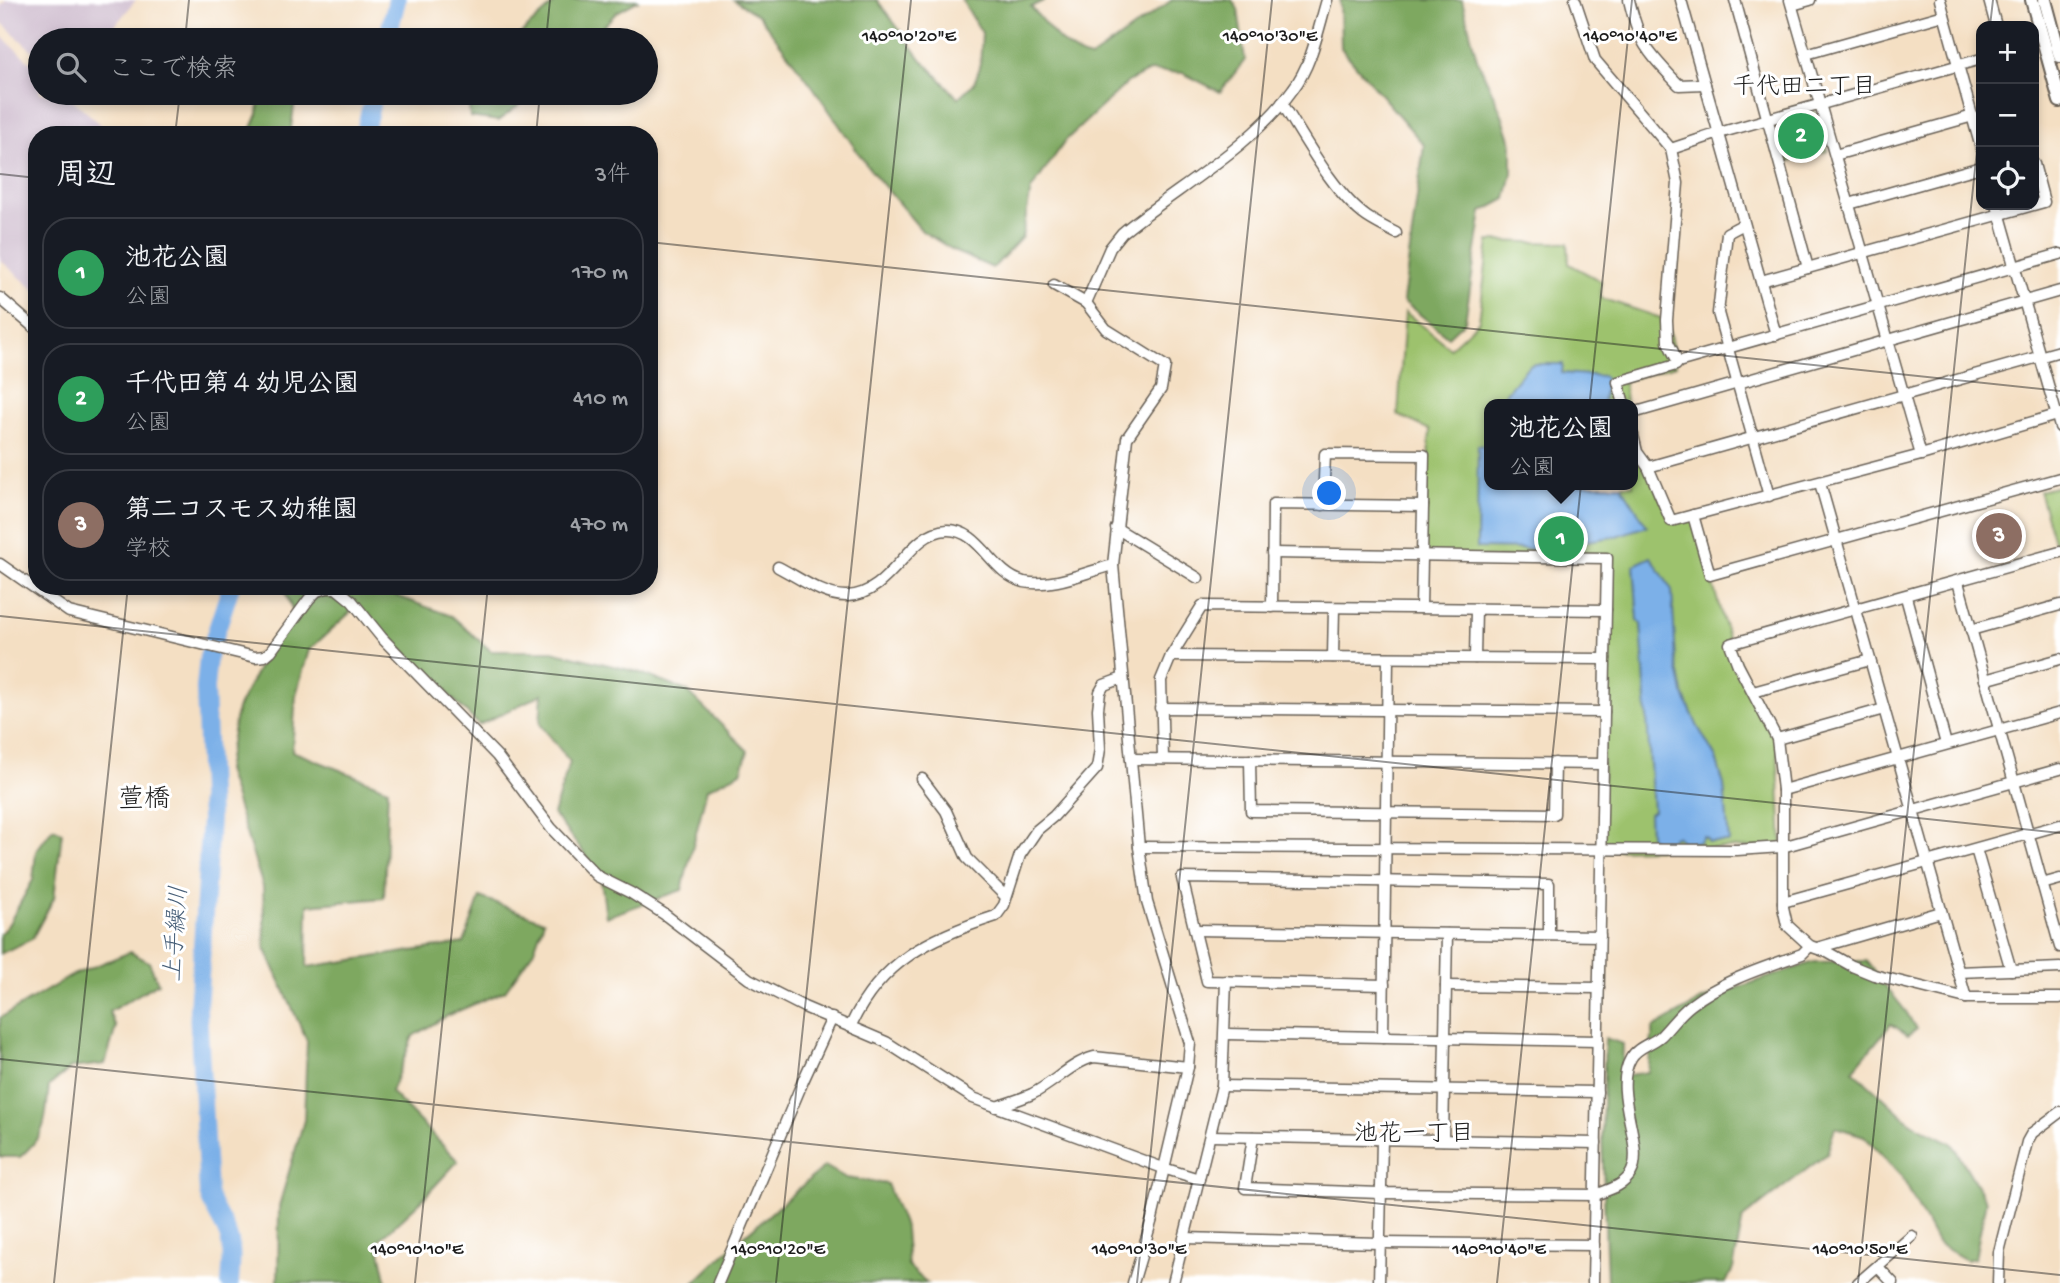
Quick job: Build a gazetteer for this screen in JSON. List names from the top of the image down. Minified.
{"districts":["千代田二丁目","萱橋","池花一丁目"],"water":["上手繰川"],"page":{"map_buttons":["+","−"],"search":"ここで検索","pins":["2","3","1"],"heading":["周辺","3件"],"list":[{"mark":"1","name":"池花公園","note":"公園","value":"170 m"},{"mark":"2","name":"千代田第４幼児公園","note":"公園","value":"410 m"},{"mark":"3","name":"第二コスモス幼稚園","note":"学校","value":"470 m"}],"popup":["池花公園","公園"]},"coordinates":["140°10'20\"E","140°10'30\"E","140°10'40\"E","140°10'10\"E","140°10'50\"E"]}
